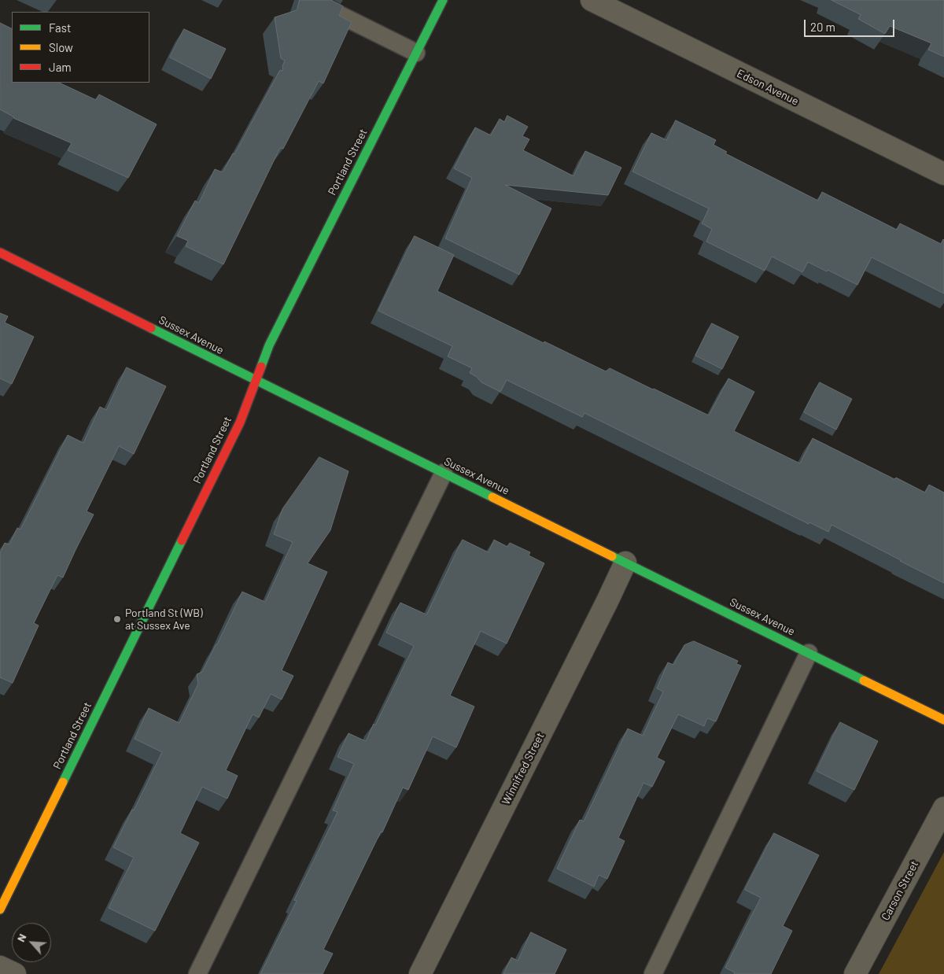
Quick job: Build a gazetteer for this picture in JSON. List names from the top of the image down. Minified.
{"streets":{"street":["Edson Avenue","Portland Street","Sussex Avenue","Winnifred Street","Carson Street"]},"crossings":[["Portland Street","Sussex Avenue"],["Sussex Avenue","Winnifred Street"]],"places":["Portland St (WB) at Sussex Ave"],"legend":["Fast","Slow","Jam"],"scale_bar":"20 m","north":"top left"}
